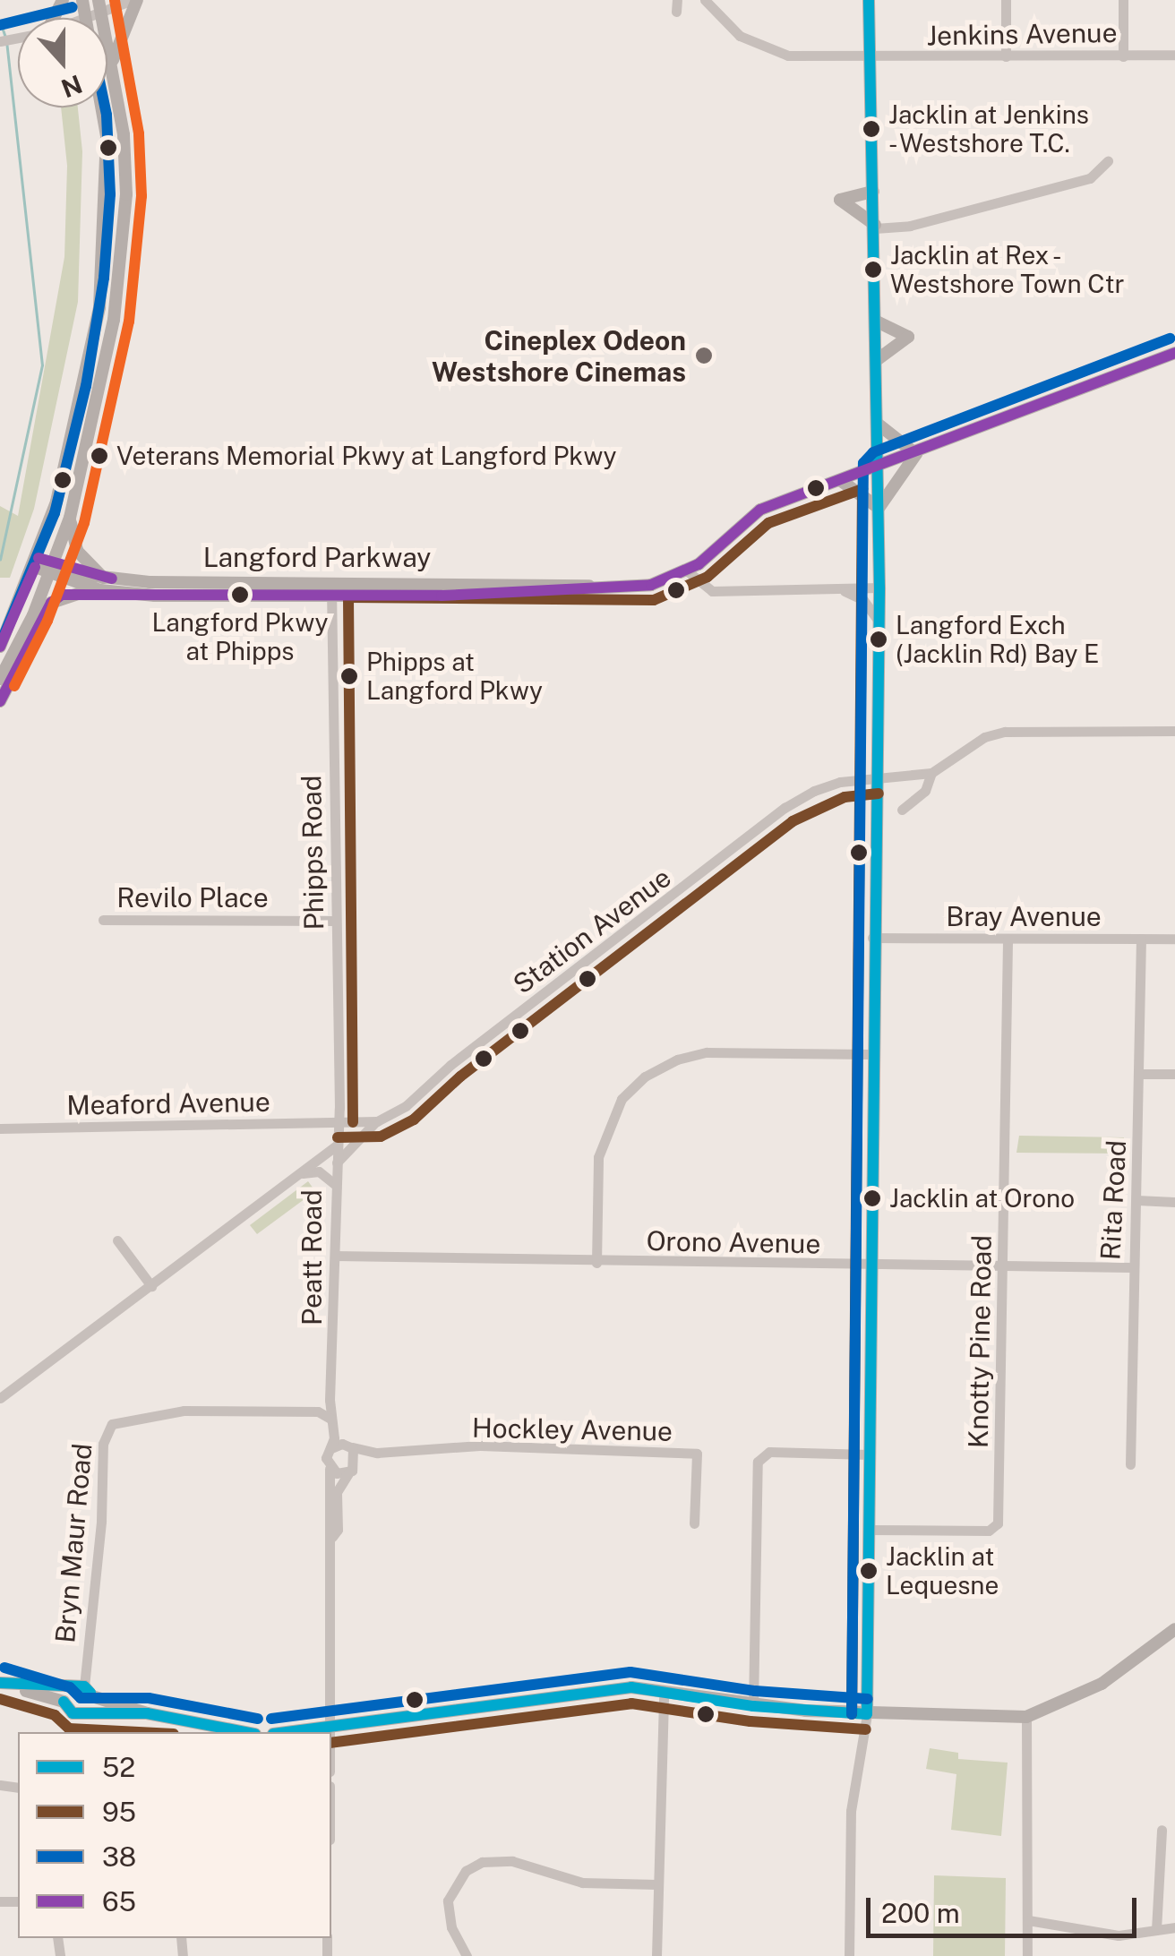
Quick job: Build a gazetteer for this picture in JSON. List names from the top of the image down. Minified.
{"streets":{"main road":["Langford Parkway"],"street":["Jenkins Avenue","Phipps Road","Revilo Place","Bray Avenue","Station Avenue","Meaford Avenue","Rita Road","Orono Avenue","Peatt Road","Knotty Pine Road","Hockley Avenue","Bryn Maur Road"]},"crossings":[["Langford Parkway","Phipps Road"],["Phipps Road","Revilo Place"],["Phipps Road","Meaford Avenue"],["Phipps Road","Peatt Road"],["Bray Avenue","Rita Road"],["Bray Avenue","Knotty Pine Road"],["Station Avenue","Peatt Road"],["Meaford Avenue","Peatt Road"],["Rita Road","Orono Avenue"],["Orono Avenue","Peatt Road"],["Orono Avenue","Knotty Pine Road"],["Peatt Road","Hockley Avenue"]],"places":["Jacklin at Jenkins - Westshore T.C.","Jacklin at Rex - Westshore Town Ctr","Cineplex Odeon Westshore Cinemas","Veterans Memorial Pkwy at Langford Pkwy","Langford Pkwy at Phipps","Langford Exch (Jacklin Rd) Bay E","Phipps at Langford Pkwy","Jacklin at Orono","Jacklin at Lequesne"],"lines":["transit line 52","transit line 38","transit line 65","transit line 95"],"legend":["52","95","38","65"],"scale_bar":"200 m","north":"bottom"}
